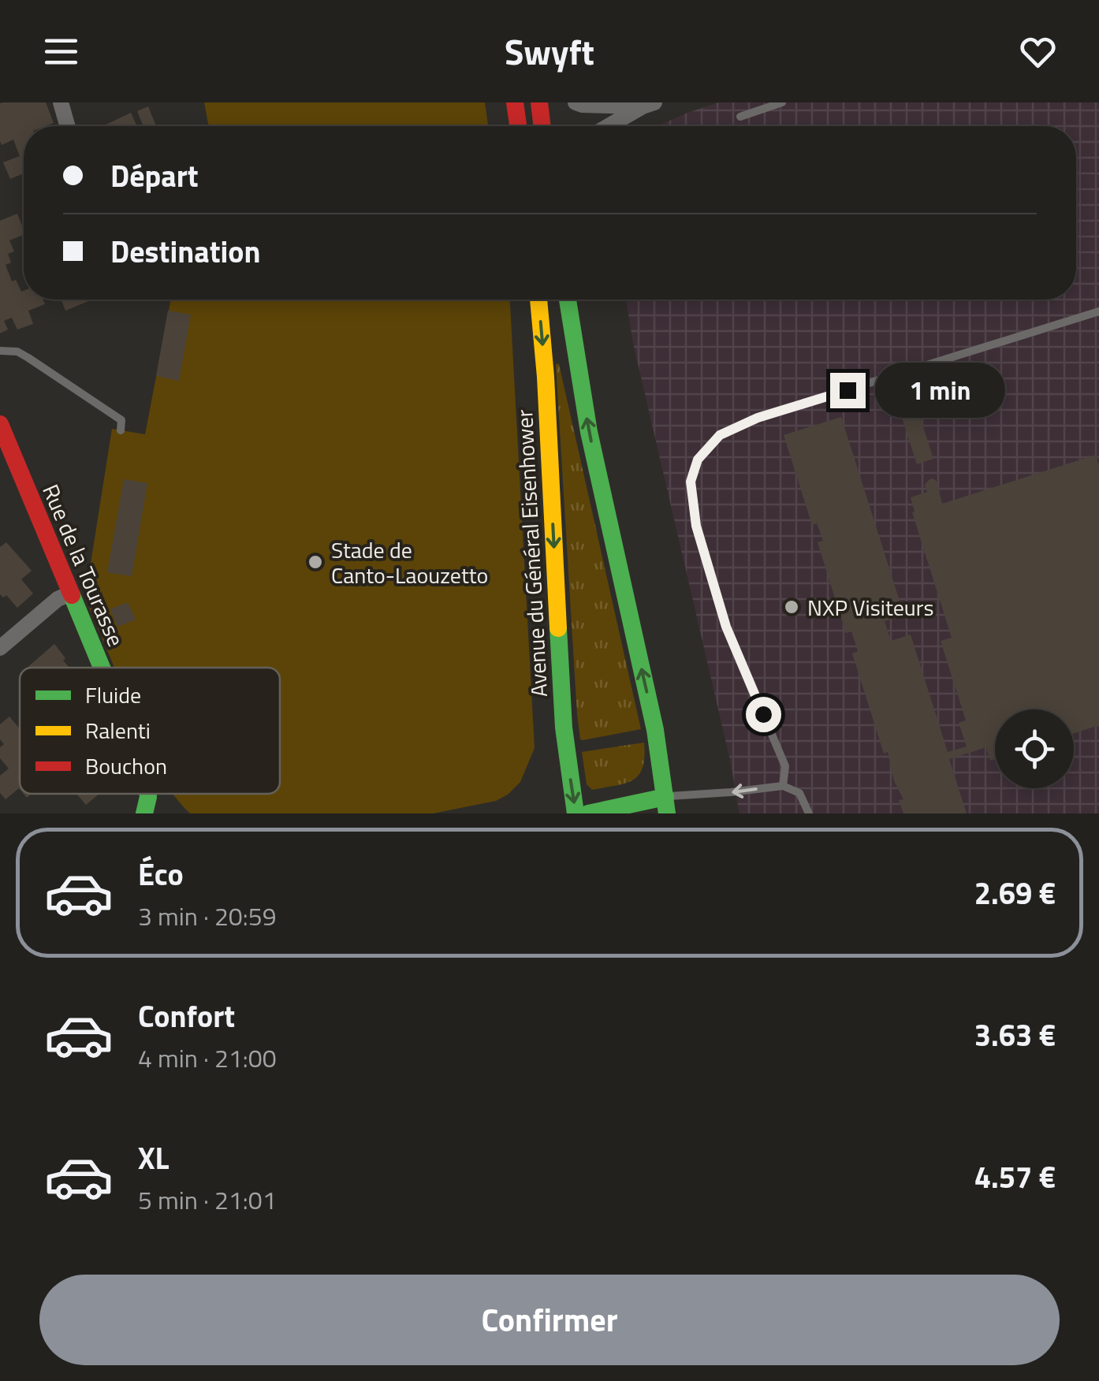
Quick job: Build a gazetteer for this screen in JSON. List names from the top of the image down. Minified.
{"streets":{"main road":["Avenue du Général Eisenhower","Rue de la Tourasse"]},"places":["Stade de Canto-Laouzetto","NXP Visiteurs"],"legend":["Fluide","Ralenti","Bouchon"],"page":{"header":"Swyft","banner":["Départ","Destination"],"bubble":"1 min","list":[{"name":"Éco","note":"3 min · 20:59","value":"2.69 €"},{"name":"Confort","note":"4 min · 21:00","value":"3.63 €"},{"name":"XL","note":"5 min · 21:01","value":"4.57 €"}],"buttons":"Confirmer"}}
